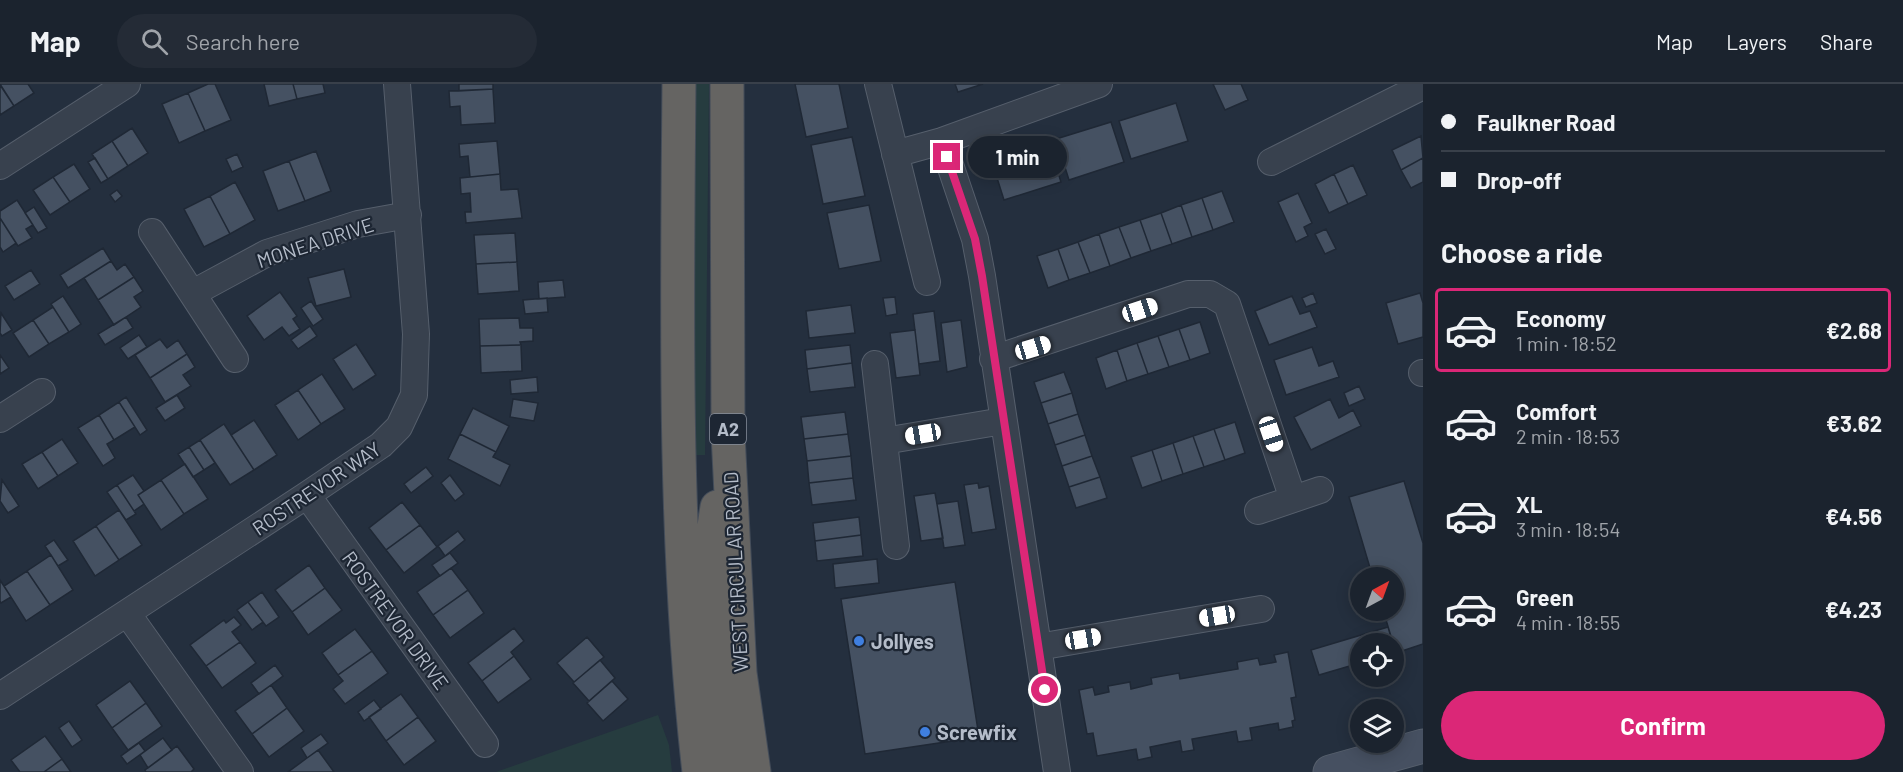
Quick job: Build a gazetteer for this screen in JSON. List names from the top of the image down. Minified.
{"streets":{"highway":["A2","WEST CIRCULAR ROAD"],"street":["MONEA DRIVE","ROSTREVOR WAY","ROSTREVOR DRIVE"]},"crossings":[["MONEA DRIVE","ROSTREVOR WAY"],["ROSTREVOR WAY","ROSTREVOR DRIVE"]],"places":["Jollyes","Screwfix"],"north":"top right","page":{"header":"Map","search":"Search here","nav":["Map","Layers","Share"],"banner":["Faulkner Road","Drop-off"],"bubble":"1 min","heading":"Choose a ride","list":[{"name":"Economy","note":"1 min · 18:52","value":"€2.68"},{"name":"Comfort","note":"2 min · 18:53","value":"€3.62"},{"name":"XL","note":"3 min · 18:54","value":"€4.56"},{"name":"Green","note":"4 min · 18:55","value":"€4.23"}],"buttons":"Confirm"}}
